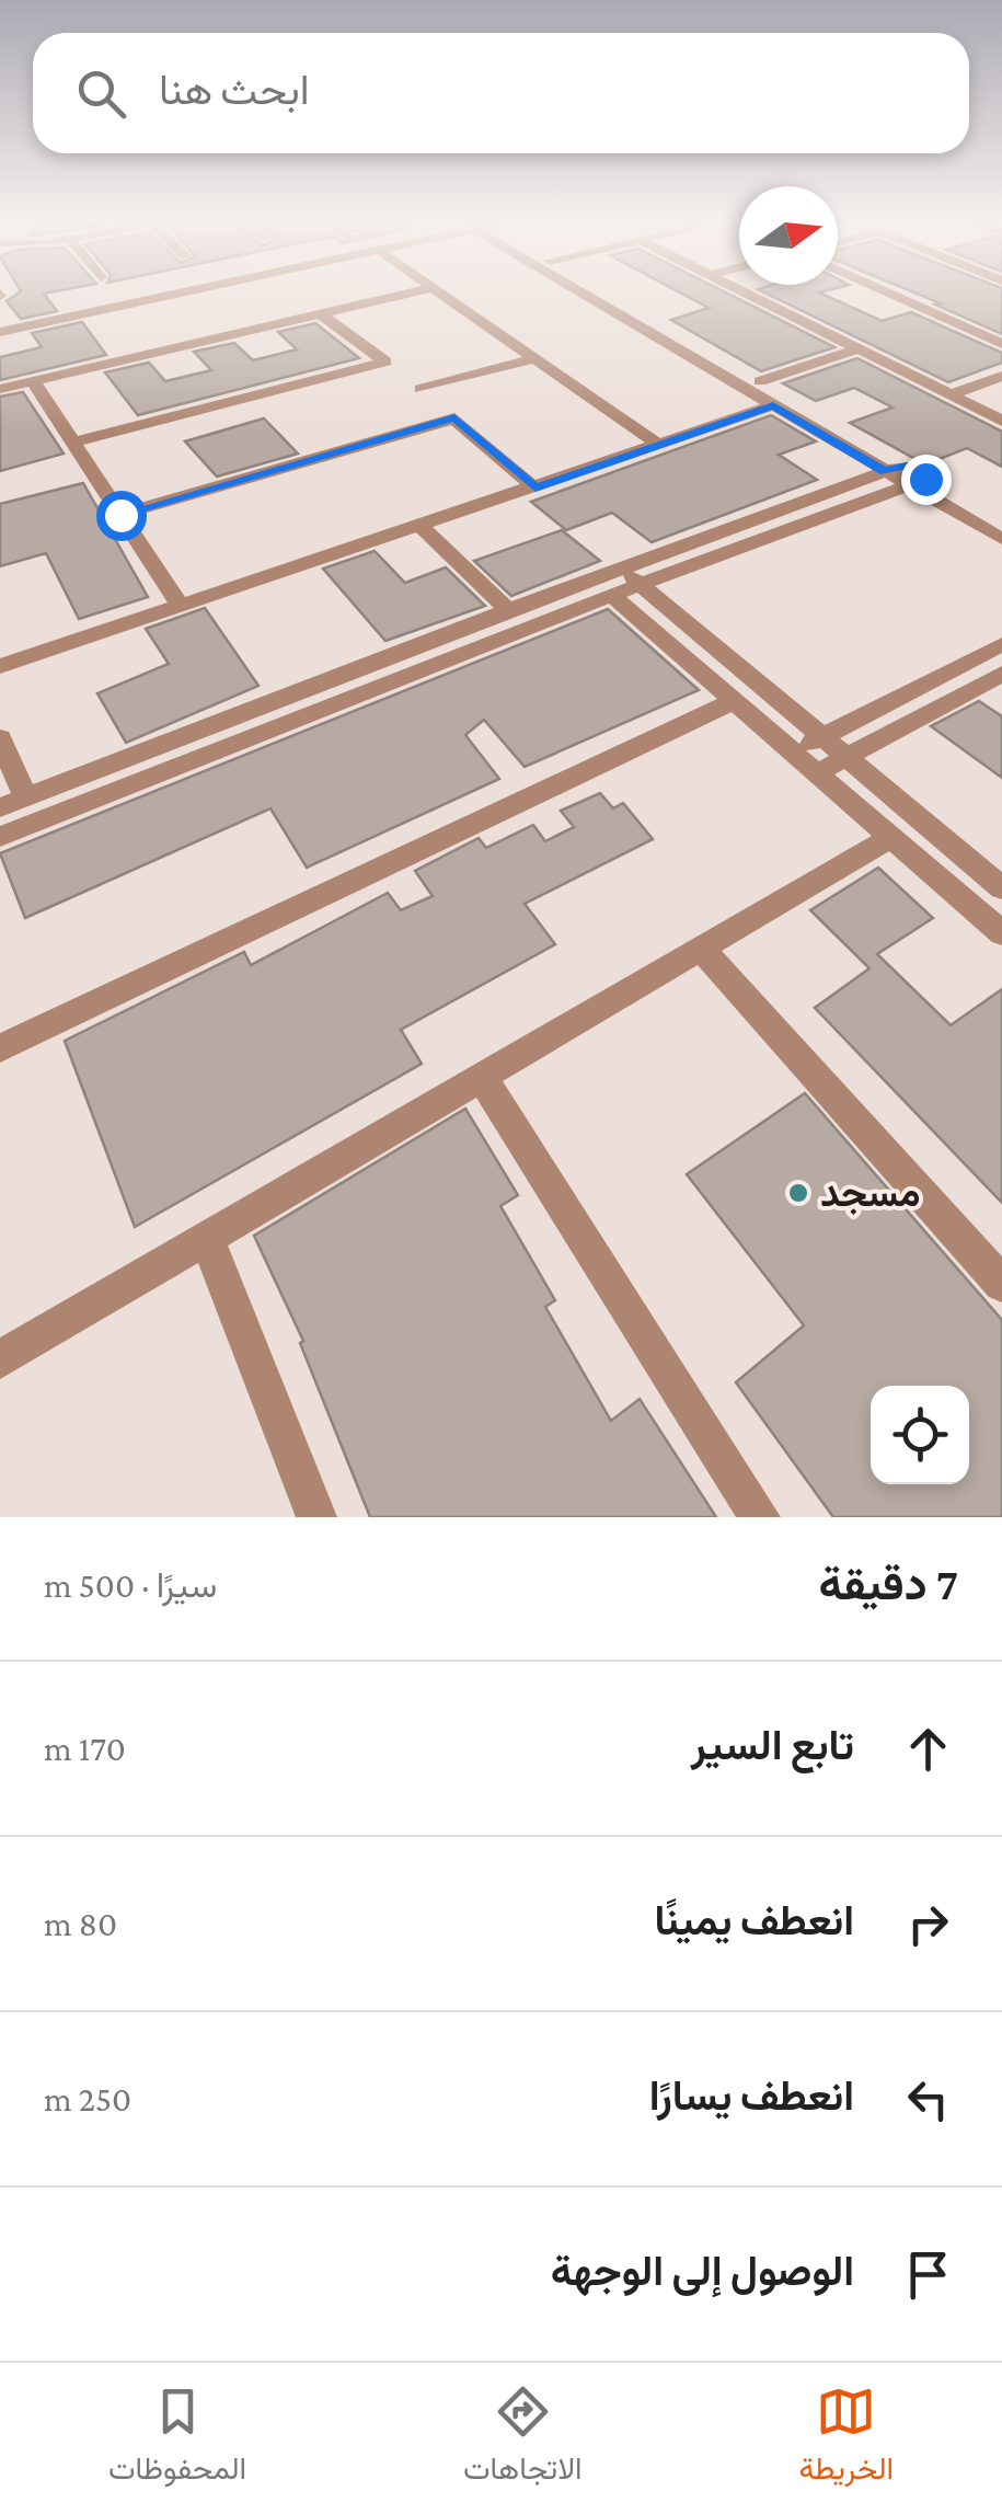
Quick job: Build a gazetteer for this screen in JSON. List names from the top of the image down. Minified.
{"places":["مسجد"],"north":"right","page":{"search":"ابحث هنا","heading":["7 دقيقة","سيرًا · 500 m"],"list":[["تابع السير","170 m"],["انعطف يمينًا","80 m"],["انعطف يسارًا","250 m"],"الوصول إلى الوجهة"],"nav":["الخريطة","الاتجاهات","المحفوظات"]}}
